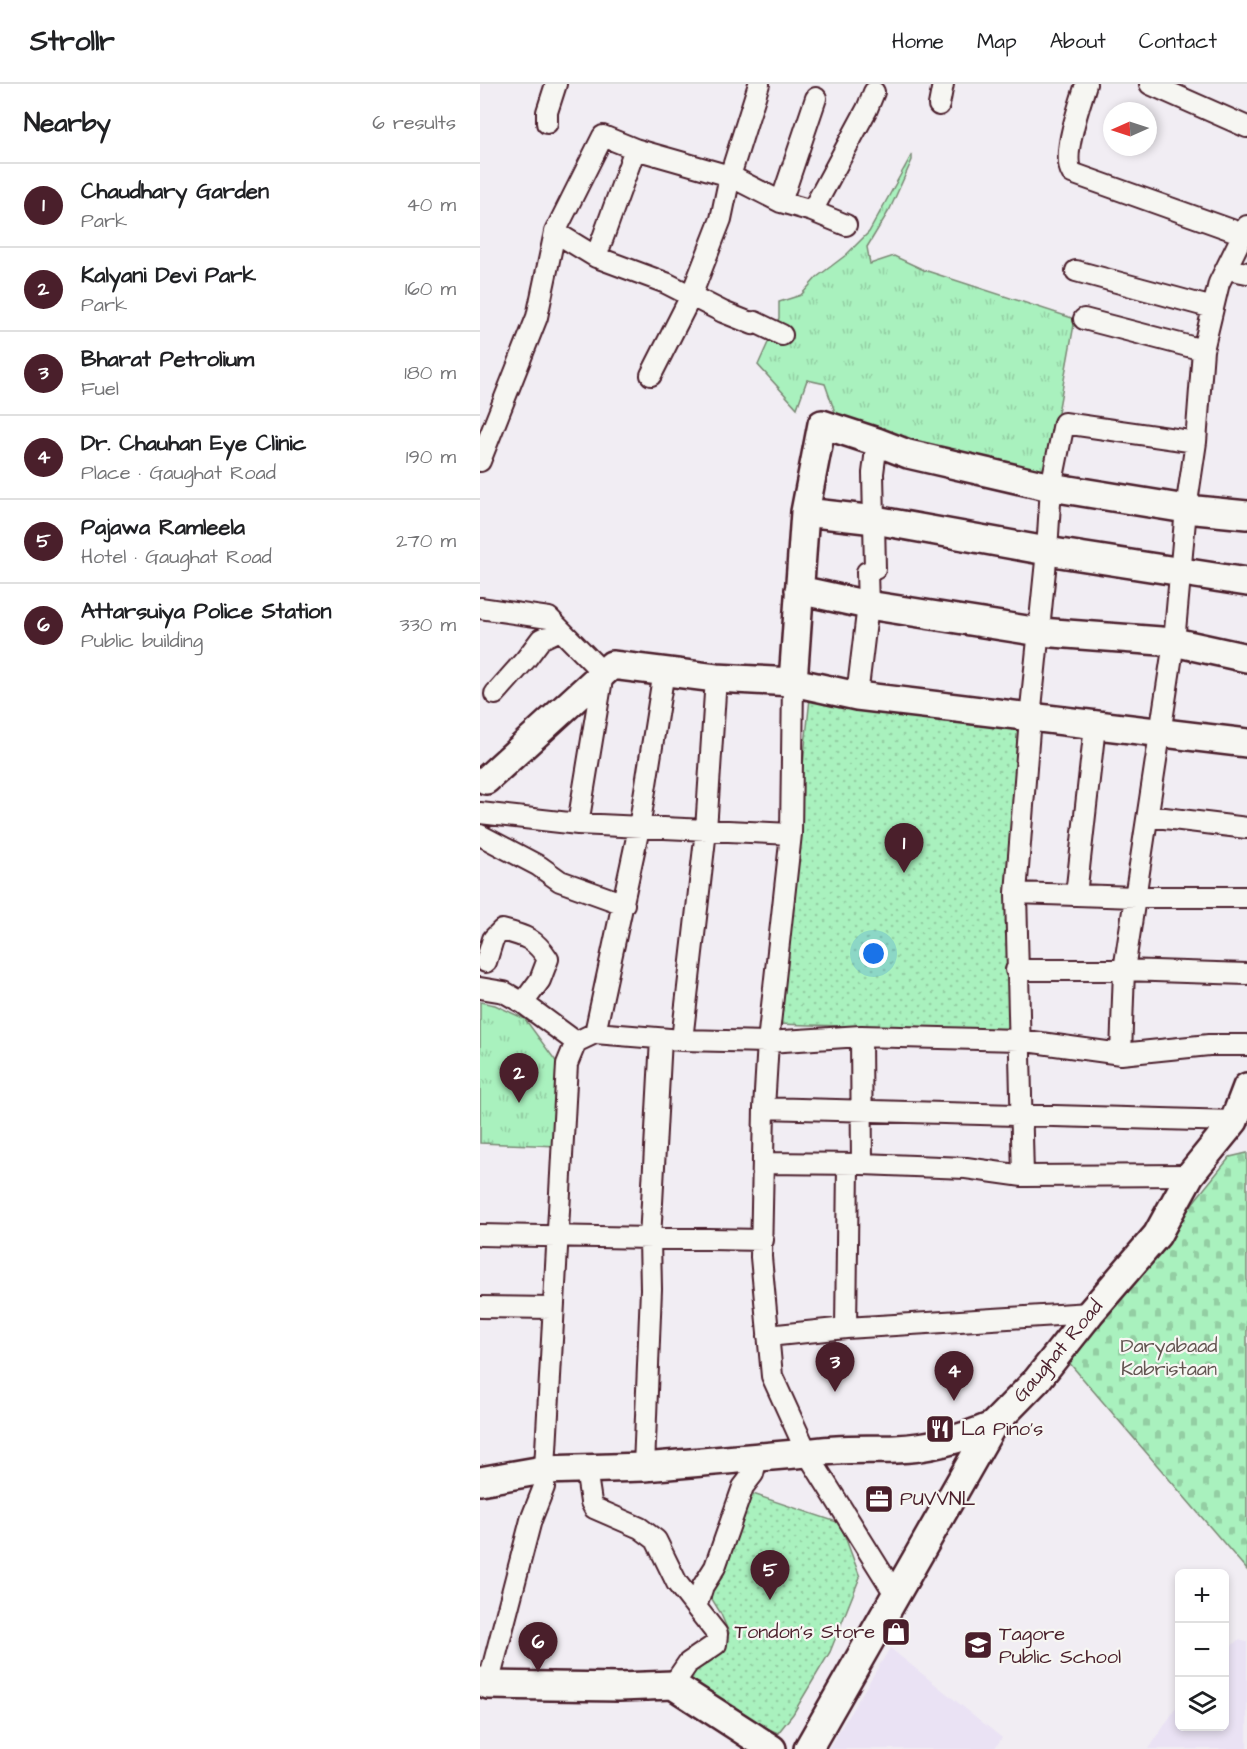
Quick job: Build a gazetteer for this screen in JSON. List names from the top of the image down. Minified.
{"streets":{"street":["Gaughat Road"]},"parks":["Daryabaad Kabristaan"],"places":{"restaurant":["La Pino's"],"office":["PUVVNL"],"shop":["Tondon's Store"],"school or university":["Tagore Public School"]},"north":"left","page":{"header":"Strollr","nav":["Home","Map","About","Contact"],"heading":["Nearby","6 results"],"list":[{"mark":"1","name":"Chaudhary Garden","note":"Park","value":"40 m"},{"mark":"2","name":"Kalyani Devi Park","note":"Park","value":"160 m"},{"mark":"3","name":"Bharat Petrolium","note":"Fuel","value":"180 m"},{"mark":"4","name":"Dr. Chauhan Eye Clinic","note":"Place · Gaughat Road","value":"190 m"},{"mark":"5","name":"Pajawa Ramleela","note":"Hotel · Gaughat Road","value":"270 m"},{"mark":"6","name":"Attarsuiya Police Station","note":"Public building","value":"330 m"}],"pins":["1","2","3","4","5","6"],"map_buttons":["+","−"]}}
